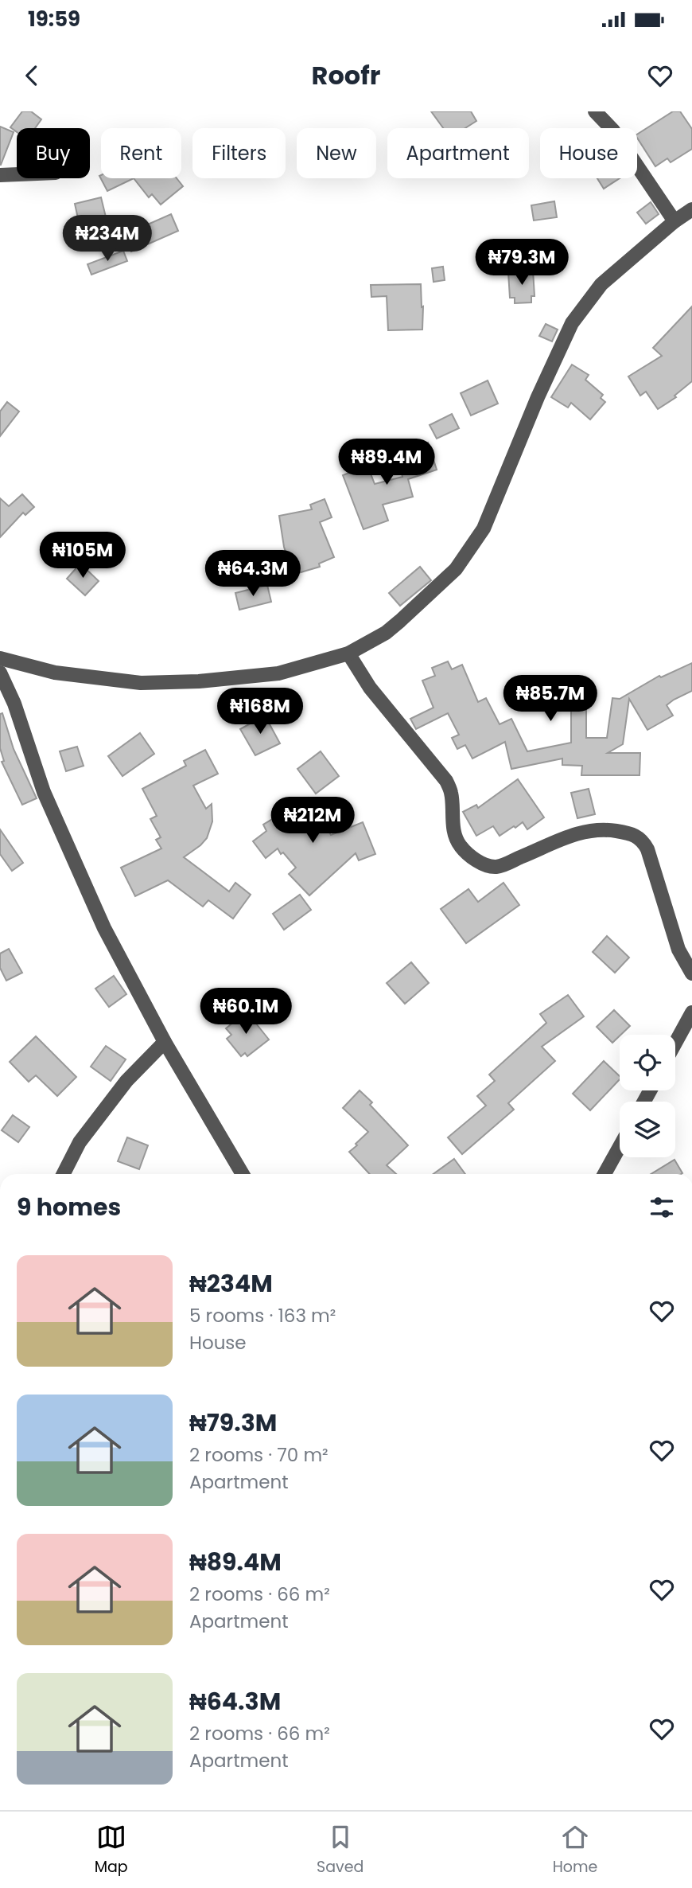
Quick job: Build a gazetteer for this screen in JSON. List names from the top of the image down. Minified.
{"page":{"status":"19:59","header":"Roofr","chip":["Buy","Rent","Filters","New","Apartment","House"],"price":["₦234M","₦79.3M","₦89.4M","₦105M","₦64.3M","₦85.7M","₦168M","₦212M","₦60.1M"],"heading":"9 homes","list":[{"name":"₦234M","note":"5 rooms · 163 m² · House"},{"name":"₦79.3M","note":"2 rooms · 70 m² · Apartment"},{"name":"₦89.4M","note":"2 rooms · 66 m² · Apartment"},{"name":"₦64.3M","note":"2 rooms · 66 m² · Apartment"}],"tabs":["Map","Saved","Home"]}}
